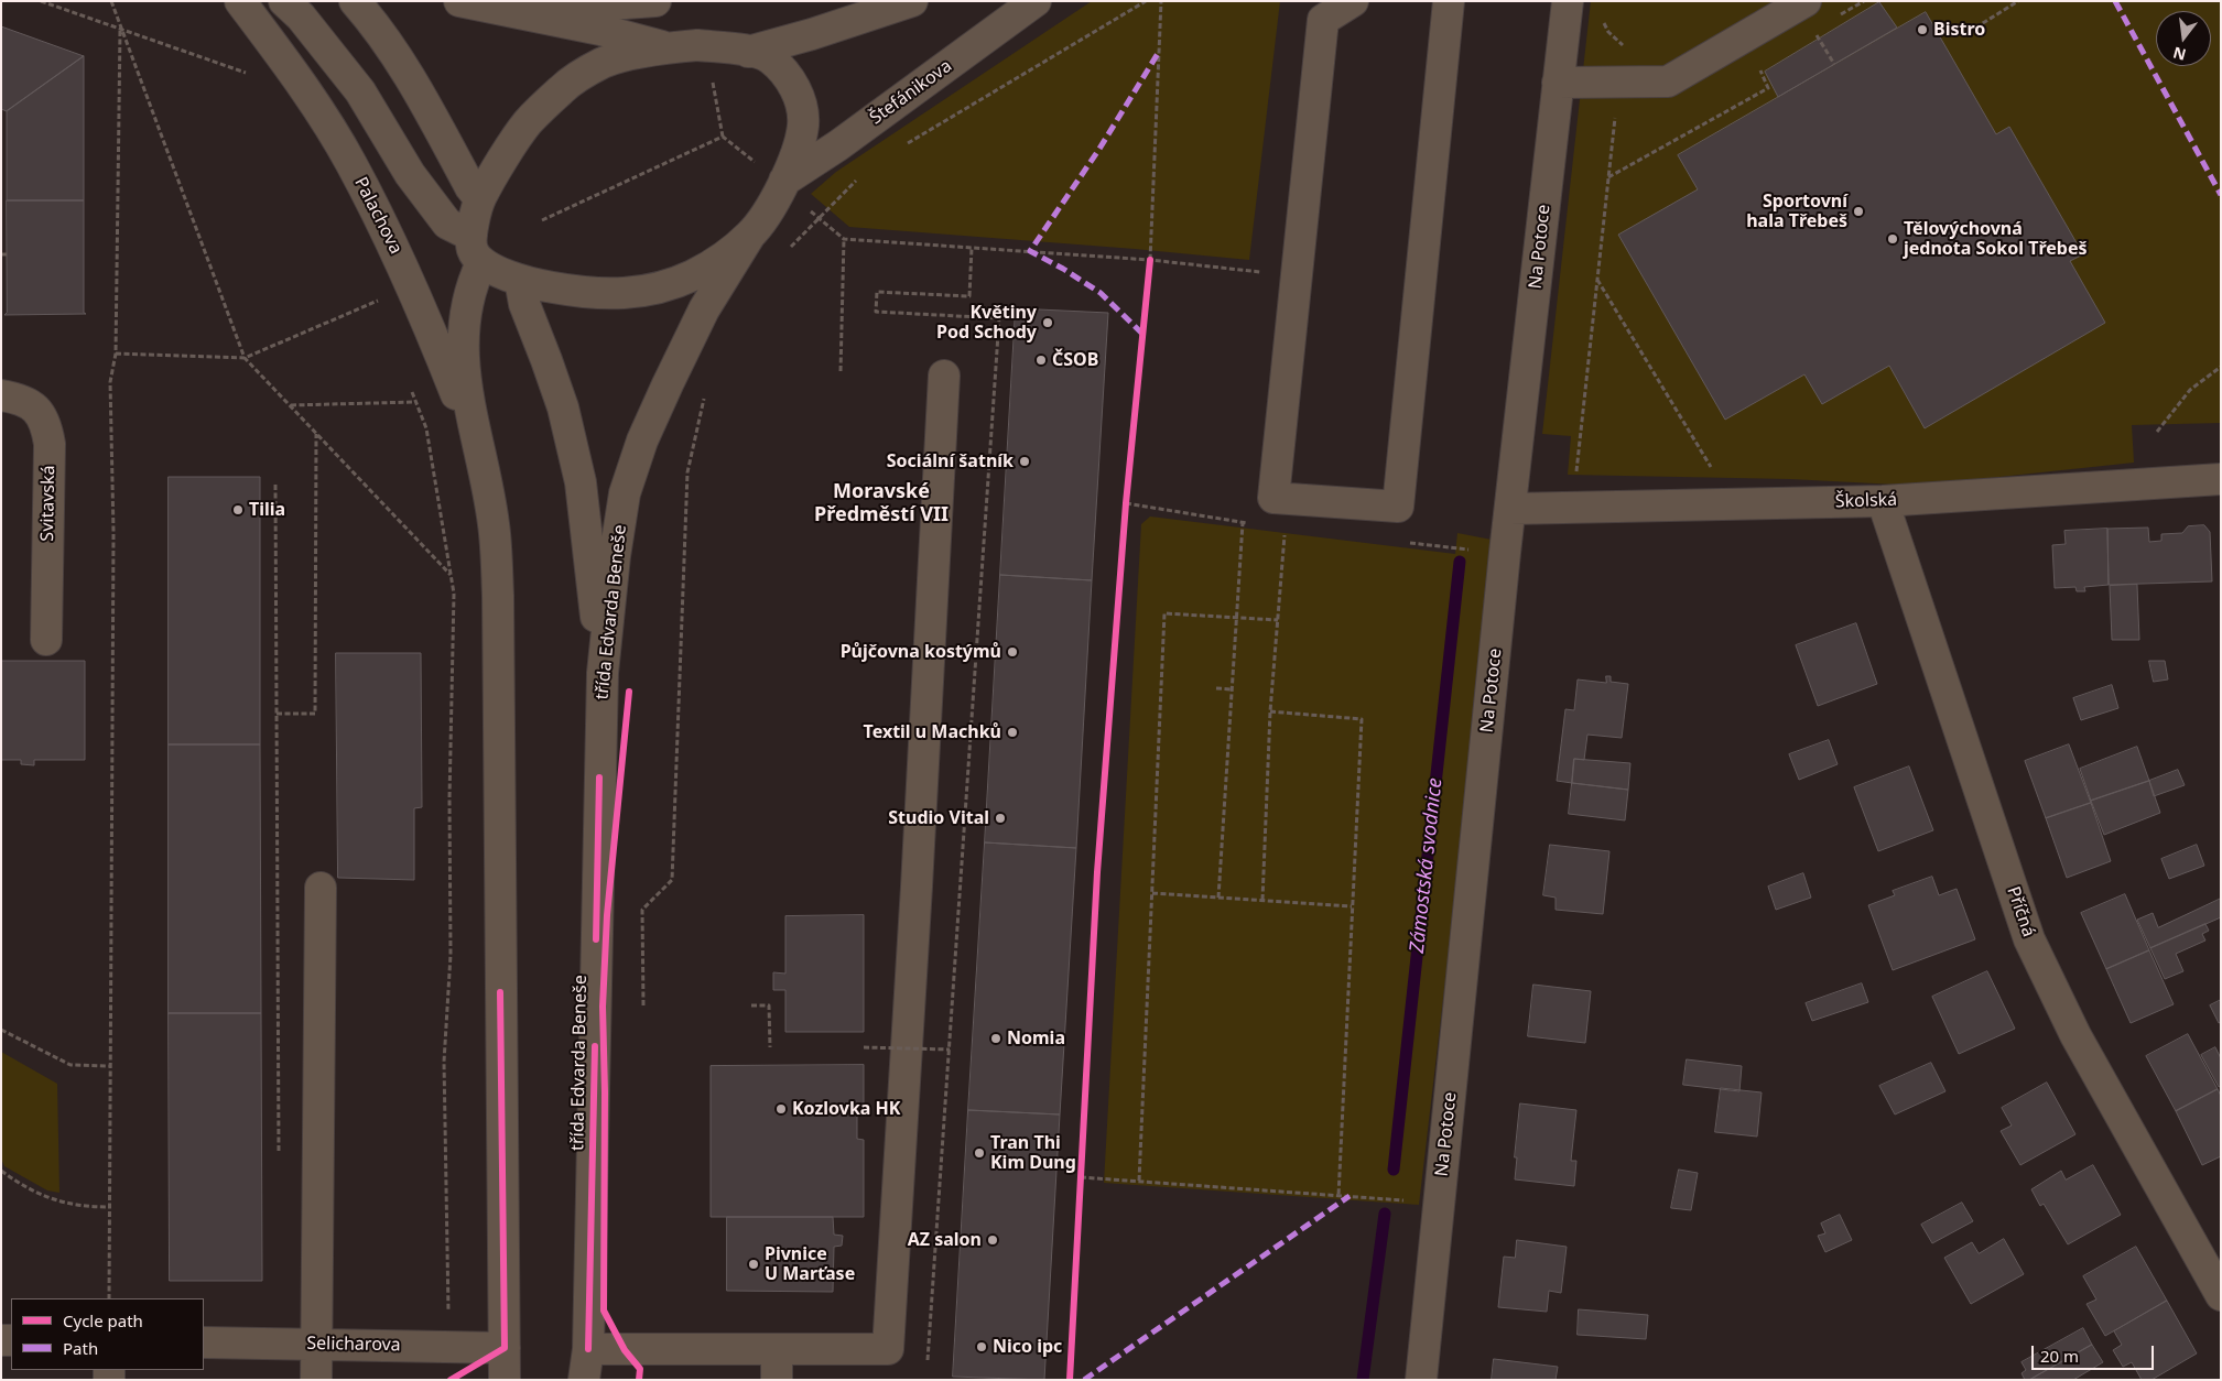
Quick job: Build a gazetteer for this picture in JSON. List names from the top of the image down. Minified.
{"streets":{"street":["Štefánikova","Palachova","Na Potoce","Školská","Svitavská","třída Edvarda Beneše","Příčná","Selicharova"]},"crossings":[["Na Potoce","Školská"],["Školská","Příčná"]],"districts":["Moravské Předměstí VII"],"water":["Zámostská svodnice"],"places":["Bistro","Sportovní hala Třebeš","Tělovýchovná jednota Sokol Třebeš","Květiny Pod Schody","ČSOB","Sociální šatník","Tilia","Půjčovna kostýmů","Textil u Machků","Studio Vital","Nomia","Kozlovka HK","Tran Thi Kim Dung","AZ salon","Pivnice U Marťase","Nico ipc"],"legend":["Cycle path","Path"],"scale_bar":"20 m","north":"bottom"}
